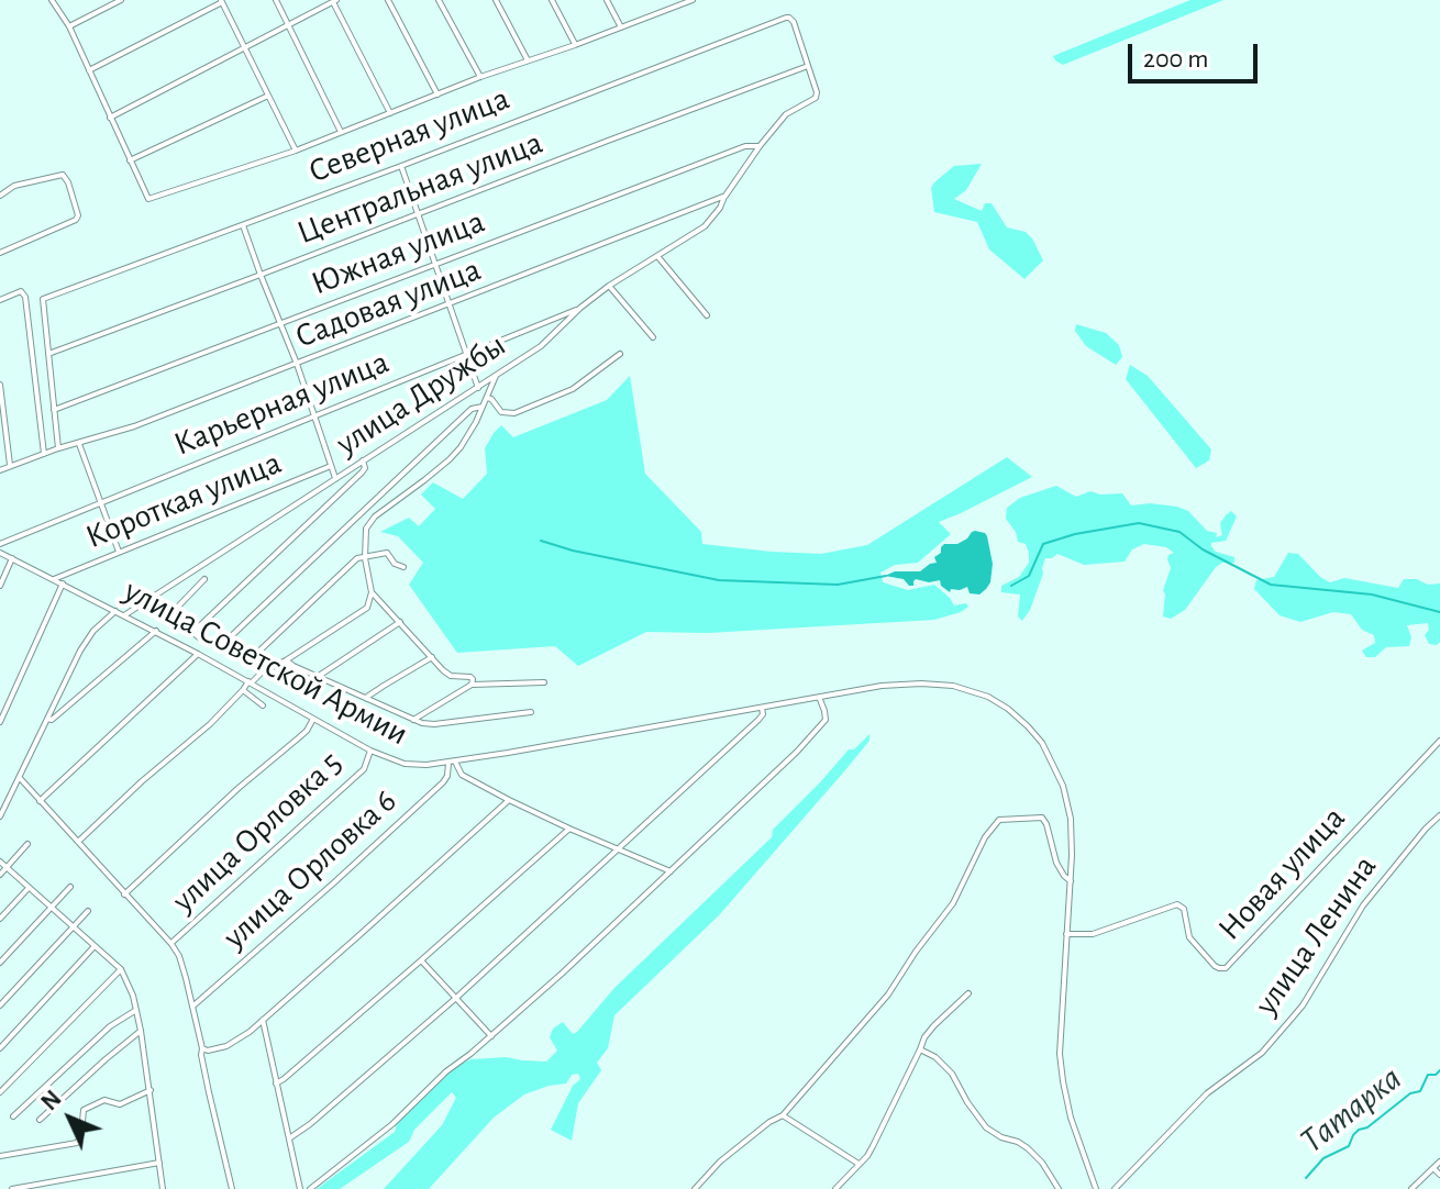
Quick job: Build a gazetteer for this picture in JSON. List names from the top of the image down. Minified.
{"streets":{"street":["Северная улица","Центральная улица","Южная улица","Садовая улица","улица Дружбы","Карьерная улица","Короткая улица","улица Советской Армии","улица Орловка 5","улица Орловка 6","Новая улица","улица Ленина"]},"crossings":[["Северная улица","Центральная улица"],["Северная улица","Южная улица"],["Северная улица","Садовая улица"],["Садовая улица","улица Дружбы"],["улица Дружбы","Карьерная улица"],["улица Дружбы","улица Советской Армии"],["Короткая улица","улица Советской Армии"],["улица Советской Армии","улица Орловка 5"],["улица Советской Армии","Новая улица"]],"water":["Татарка"],"scale_bar":"200 m","north":"top left"}
